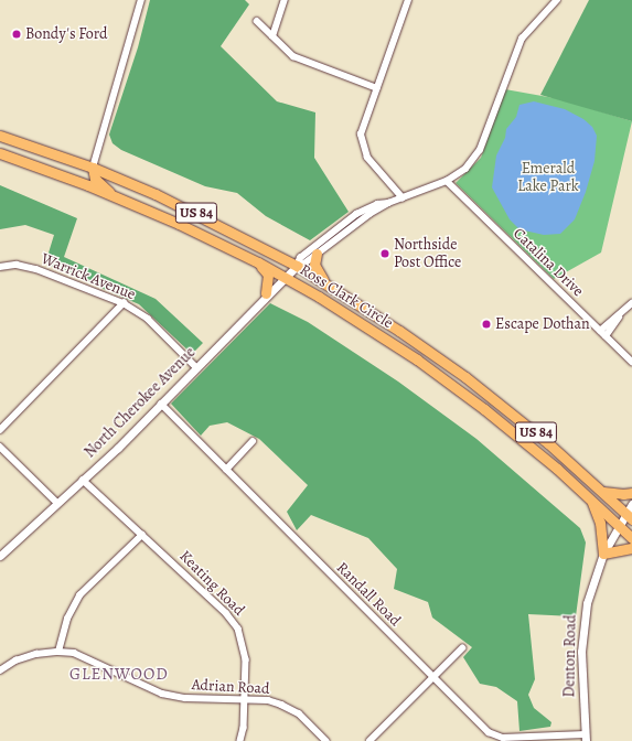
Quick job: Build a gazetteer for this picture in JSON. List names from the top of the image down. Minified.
{"streets":{"highway":["US 84","Ross Clark Circle"],"street":["Catalina Drive","Warrick Avenue","North Cherokee Avenue","Keating Road","Randall Road","Denton Road","Adrian Road"]},"crossings":[["Catalina Drive","North Cherokee Avenue"],["Warrick Avenue","North Cherokee Avenue"],["Ross Clark Circle","North Cherokee Avenue"],["Ross Clark Circle","Denton Road"],["North Cherokee Avenue","Keating Road"],["North Cherokee Avenue","Randall Road"],["Keating Road","Adrian Road"],["Randall Road","Denton Road"]],"districts":["GLENWOOD"],"parks":["Emerald Lake Park"],"places":["Bondy's Ford","Northside Post Office","Escape Dothan"]}
